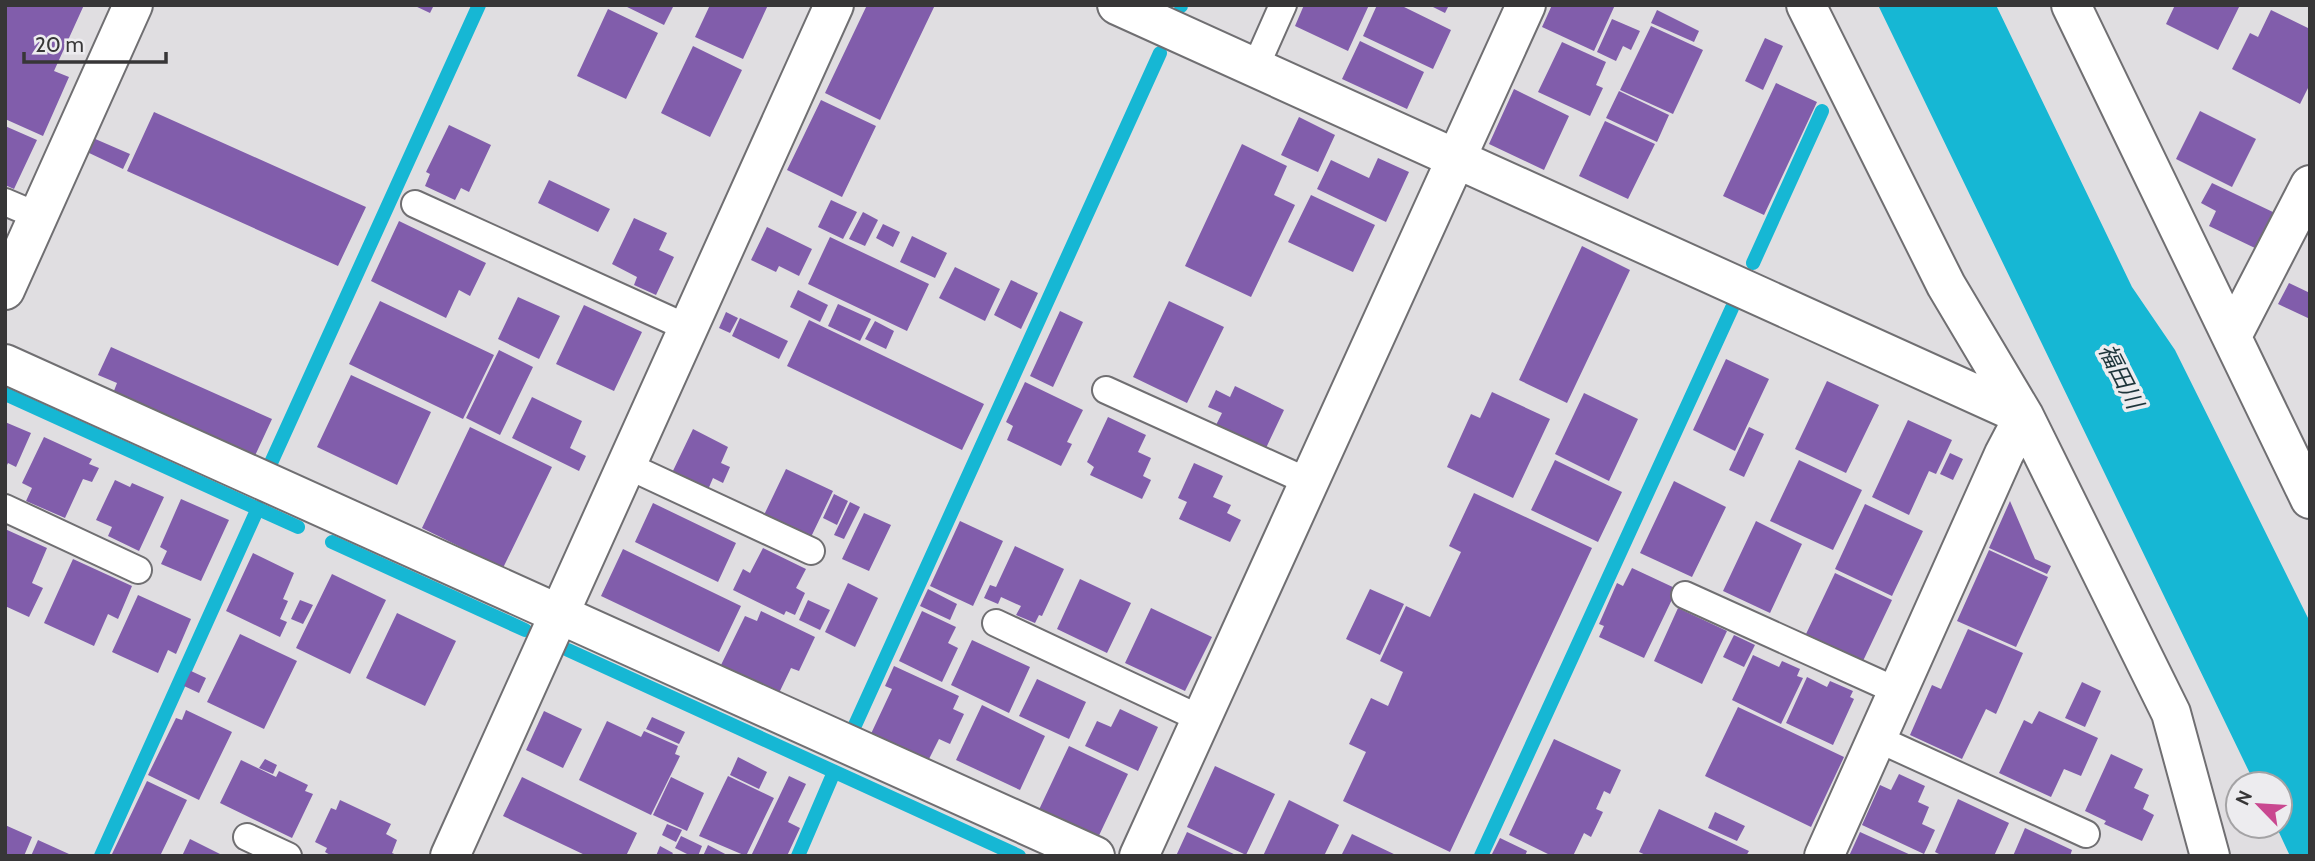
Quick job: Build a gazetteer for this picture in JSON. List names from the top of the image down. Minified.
{"water":["福田川"],"scale_bar":"20 m","north":"top left"}
